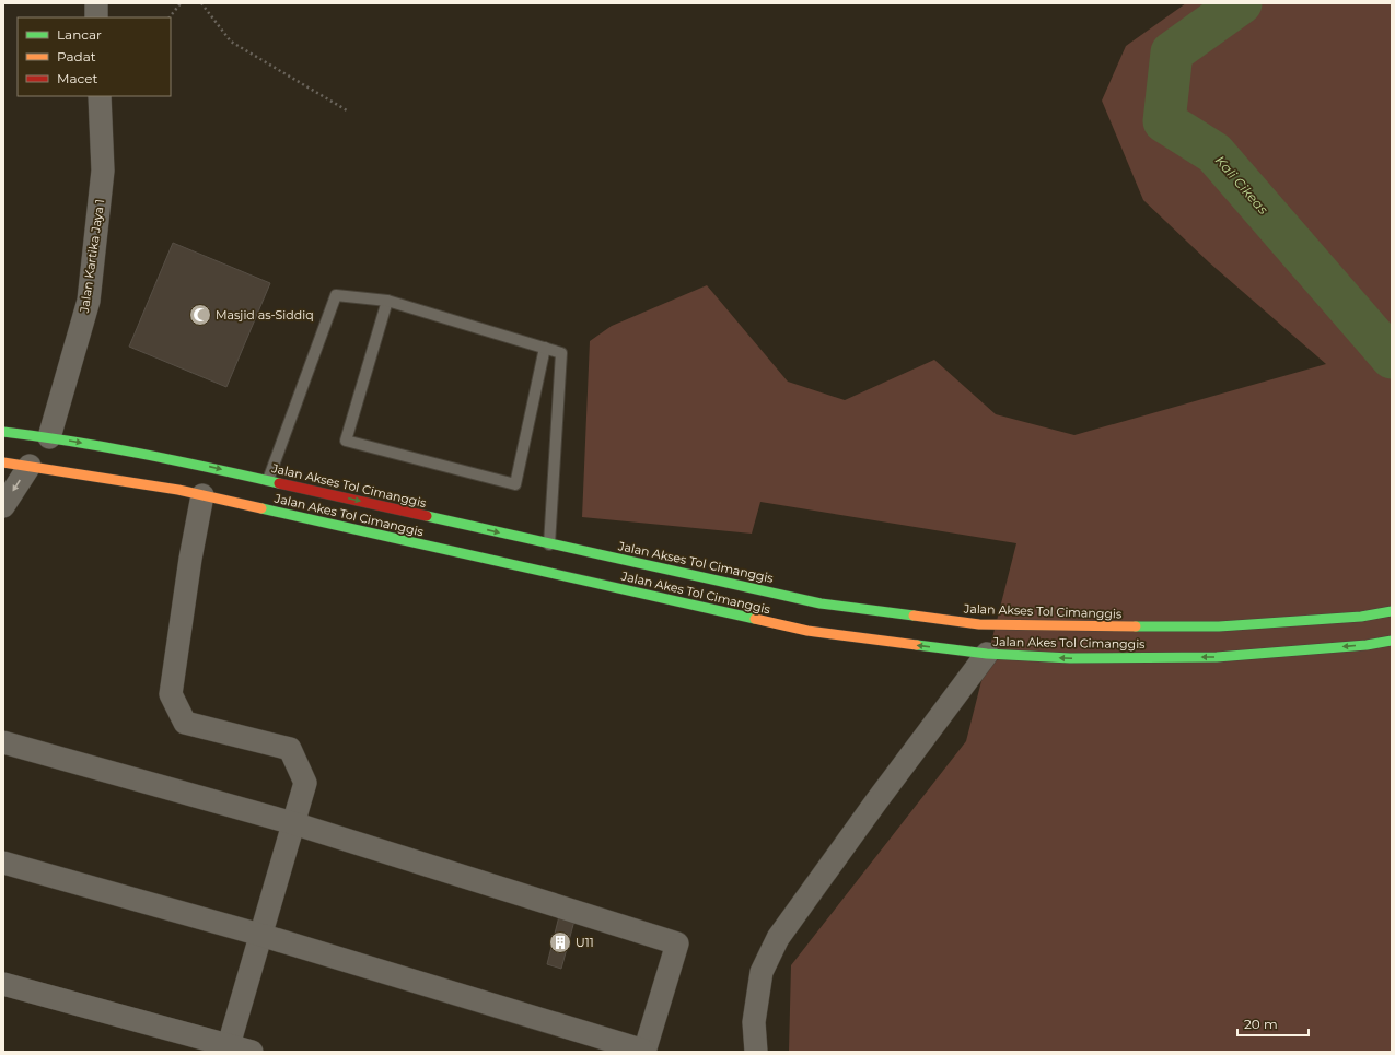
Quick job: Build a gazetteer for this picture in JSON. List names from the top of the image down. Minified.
{"streets":{"main road":["Jalan Akses Tol Cimanggis","Jalan Akes Tol Cimanggis"],"street":["Jalan Kartika Jaya 1"]},"crossings":[["Jalan Kartika Jaya 1","Jalan Akses Tol Cimanggis"]],"one_way":["Jalan Akses Tol Cimanggis","Jalan Akes Tol Cimanggis"],"water":["Kali Cikeas"],"places":{"mosque":["Masjid as-Siddiq"],"building":["U11"]},"legend":["Lancar","Padat","Macet"],"scale_bar":"20 m"}
